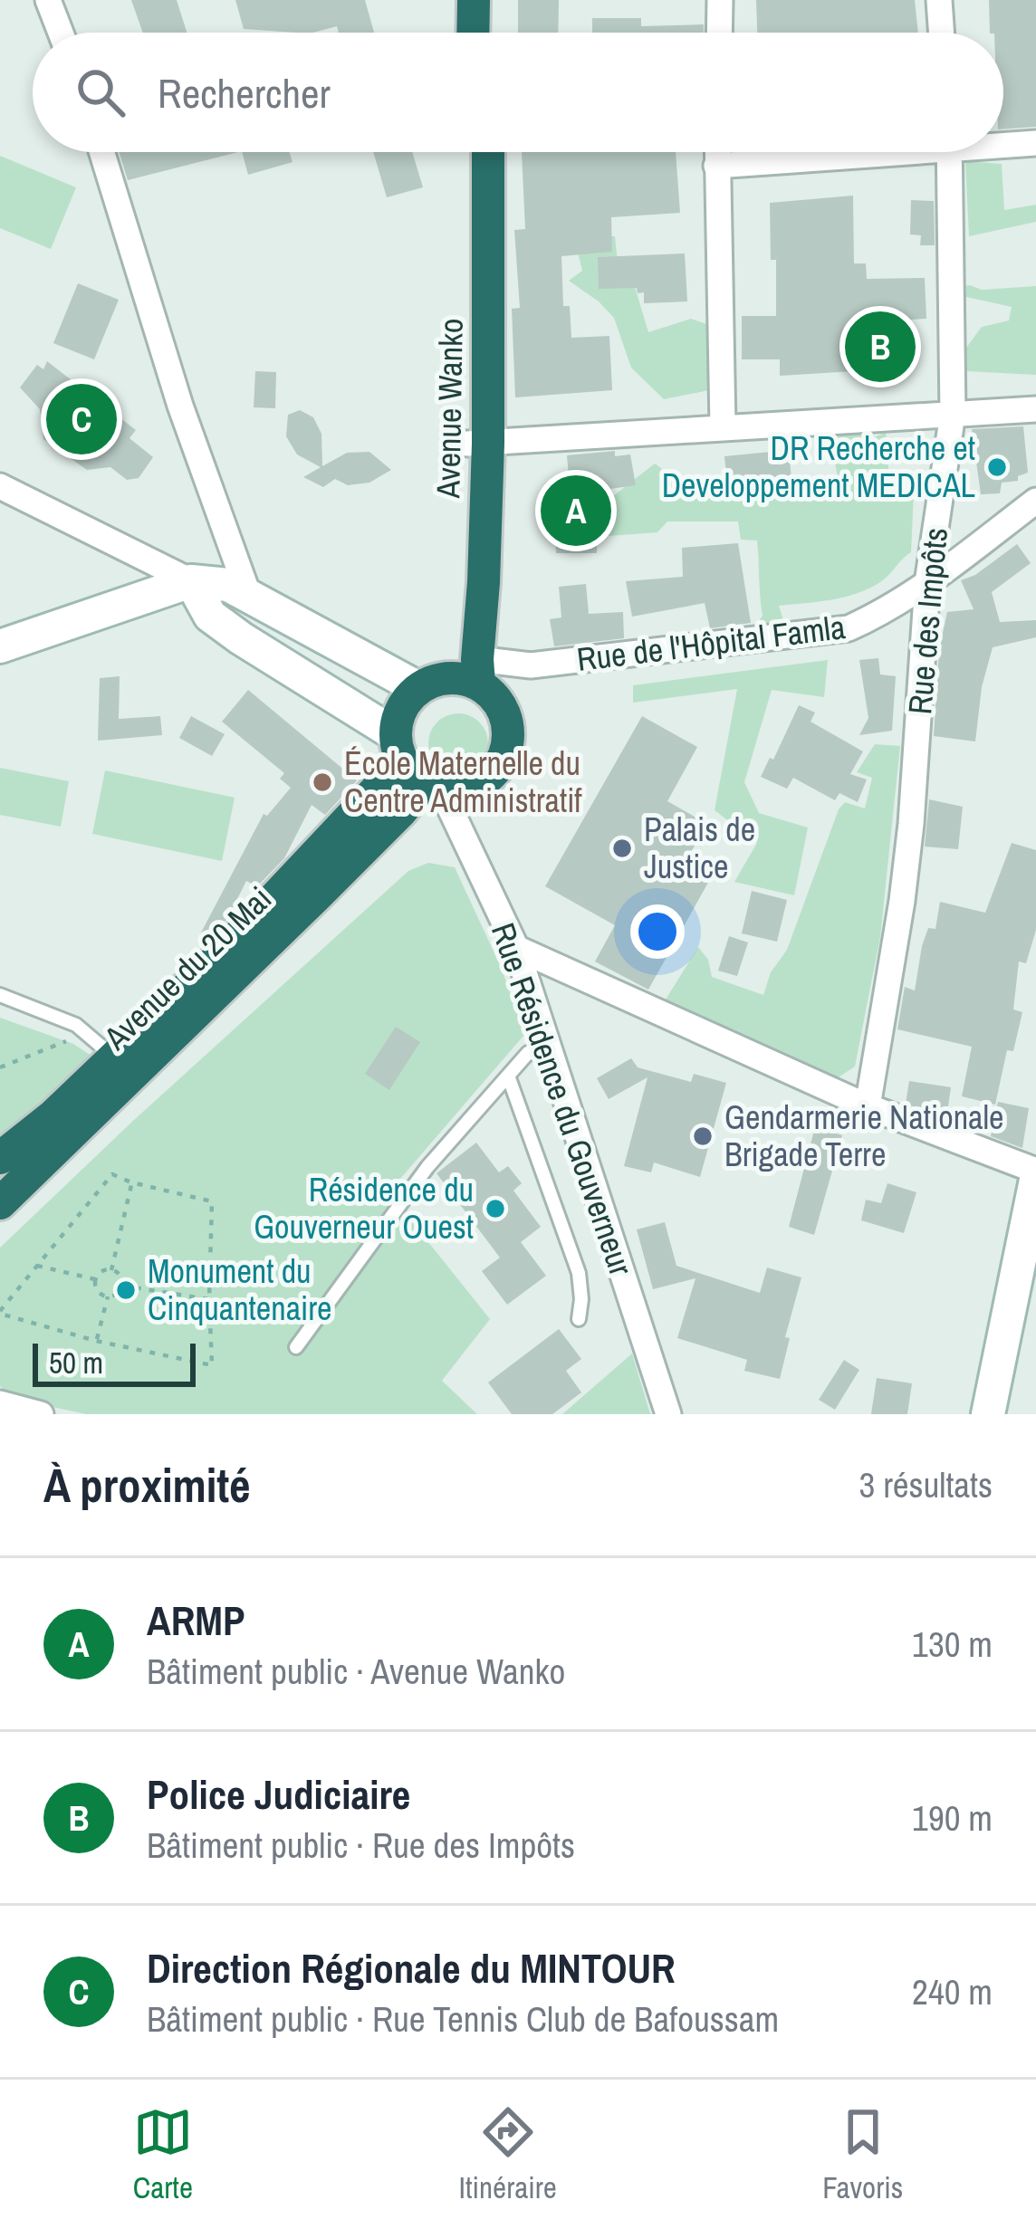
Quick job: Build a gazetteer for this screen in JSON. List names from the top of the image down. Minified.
{"streets":{"highway":["Avenue Wanko","Avenue du 20 Mai"],"street":["Rue des Impôts","Rue de l'Hôpital Famla","Rue Résidence du Gouverneur"]},"crossings":[["Avenue Wanko","Rue de l'Hôpital Famla"],["Avenue Wanko","Avenue du 20 Mai"],["Avenue Wanko","Rue Résidence du Gouverneur"],["Rue des Impôts","Rue de l'Hôpital Famla"],["Rue de l'Hôpital Famla","Avenue du 20 Mai"],["Rue de l'Hôpital Famla","Rue Résidence du Gouverneur"],["Avenue du 20 Mai","Rue Résidence du Gouverneur"]],"places":["DR Recherche et Developpement MEDICAL","École Maternelle du Centre Administratif","Palais de Justice","Gendarmerie Nationale Brigade Terre","Résidence du Gouverneur Ouest","Monument du Cinquantenaire"],"scale_bar":"50 m","page":{"search":"Rechercher","pins":["B","C","A"],"scale":"50 m","heading":["À proximité","3 résultats"],"list":[{"mark":"A","name":"ARMP","note":"Bâtiment public · Avenue Wanko","value":"130 m"},{"mark":"B","name":"Police Judiciaire","note":"Bâtiment public · Rue des Impôts","value":"190 m"},{"mark":"C","name":"Direction Régionale du MINTOUR","note":"Bâtiment public · Rue Tennis Club de Bafoussam","value":"240 m"}],"nav":["Carte","Itinéraire","Favoris"]}}
